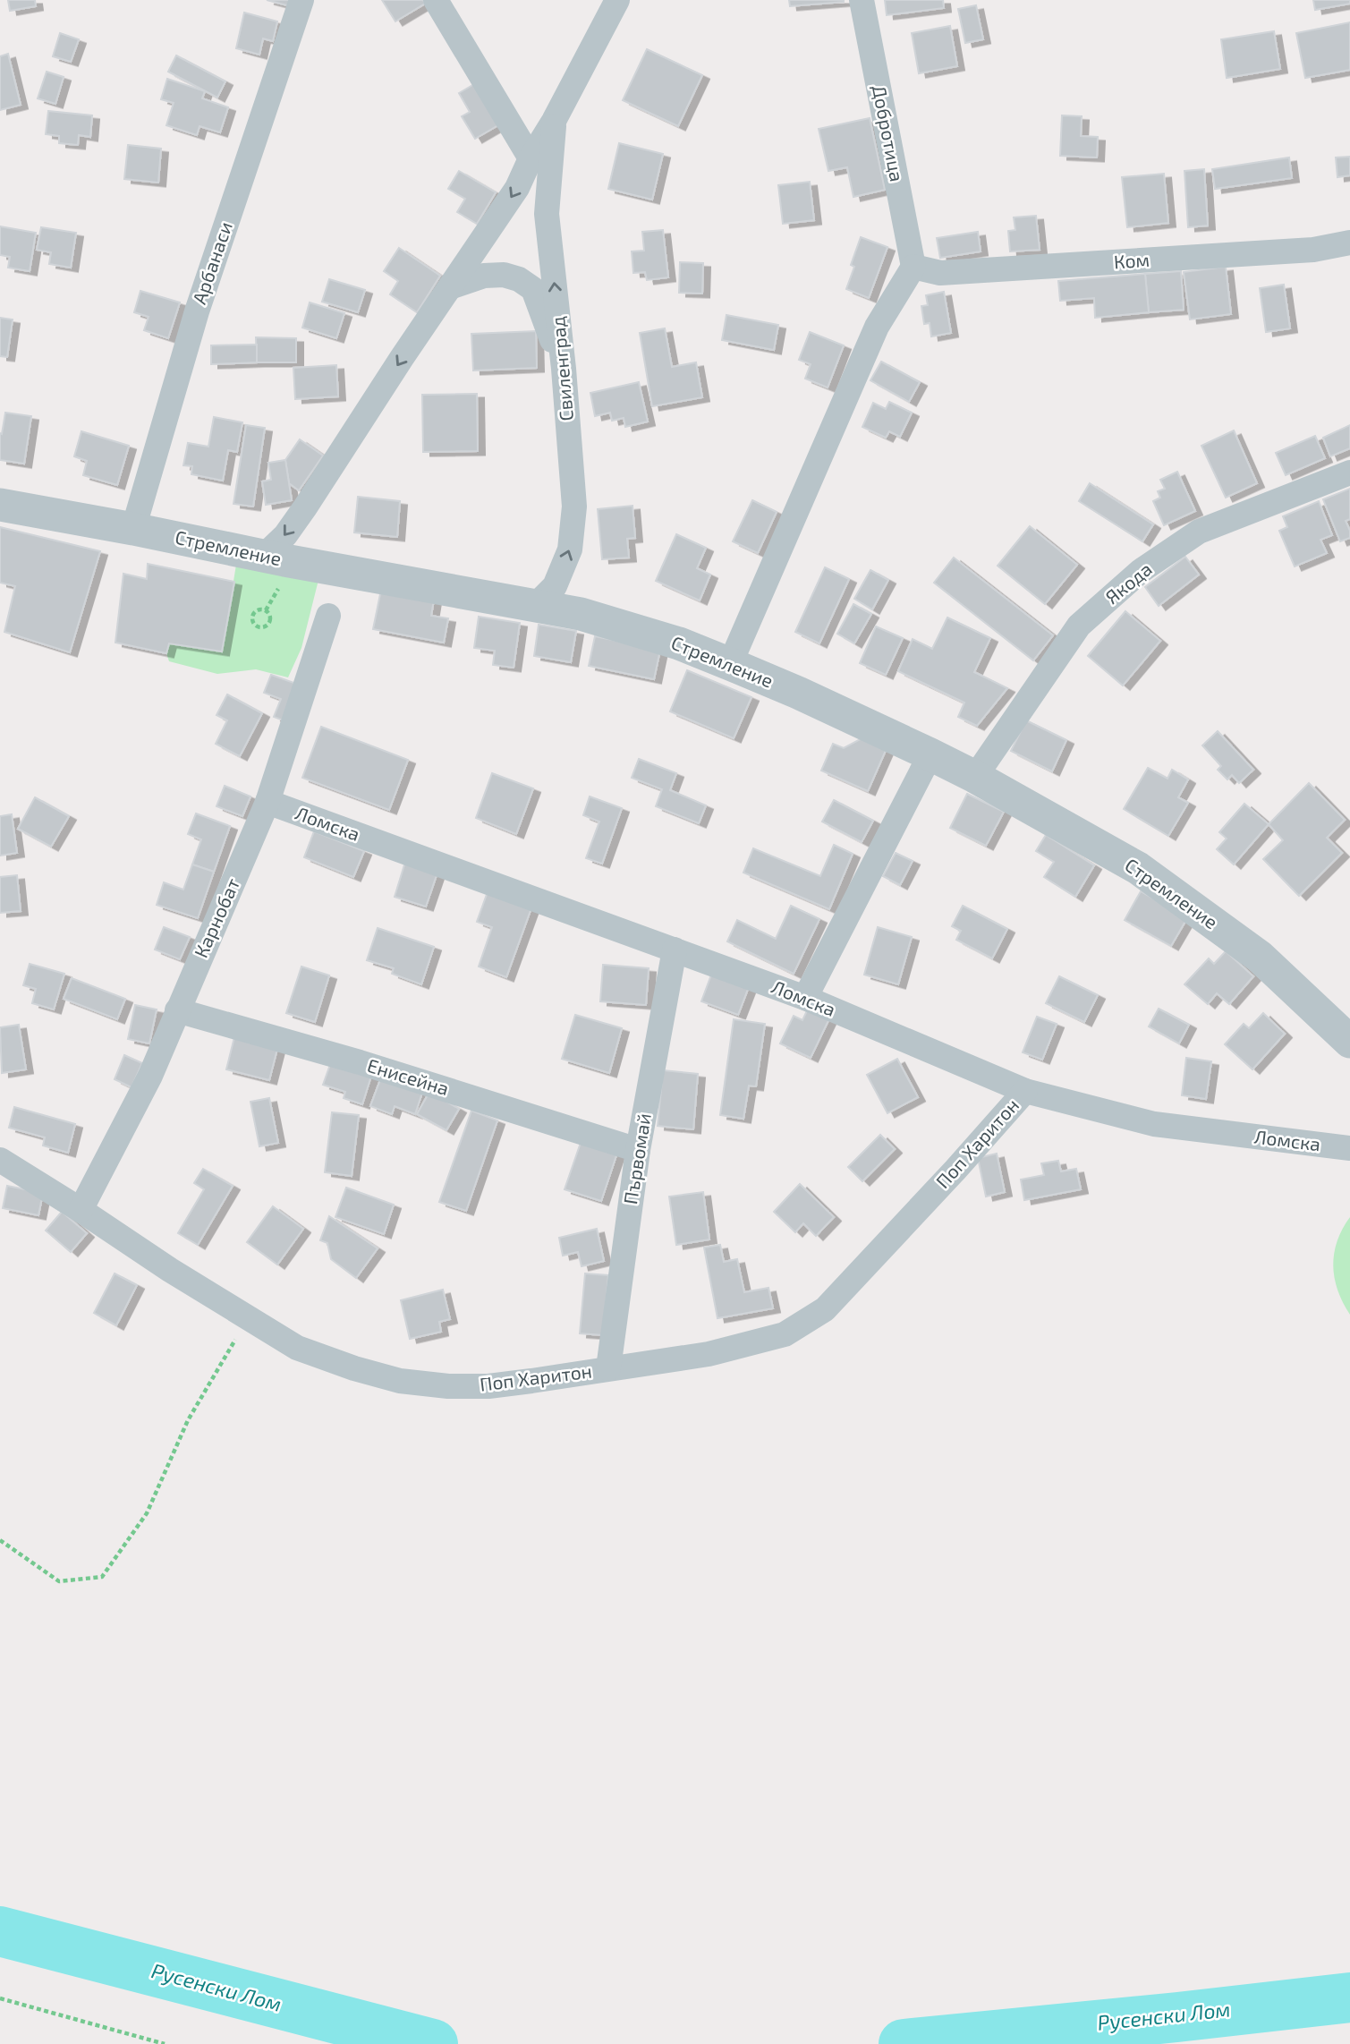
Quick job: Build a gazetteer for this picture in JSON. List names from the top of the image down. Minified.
{"streets":{"street":["Добротица","Ком","Арбанаси","Свиленград","Стремление","Якода","Ломска","Карнобат","Енисейна","Поп Харитон","Първомай"]},"crossings":[["Добротица","Ком"],["Арбанаси","Стремление"],["Свиленград","Стремление"],["Стремление","Якода"],["Ломска","Карнобат"],["Ломска","Поп Харитон"],["Ломска","Първомай"],["Карнобат","Енисейна"],["Карнобат","Поп Харитон"],["Енисейна","Първомай"],["Поп Харитон","Първомай"]],"water":["Русенски Лом"]}
